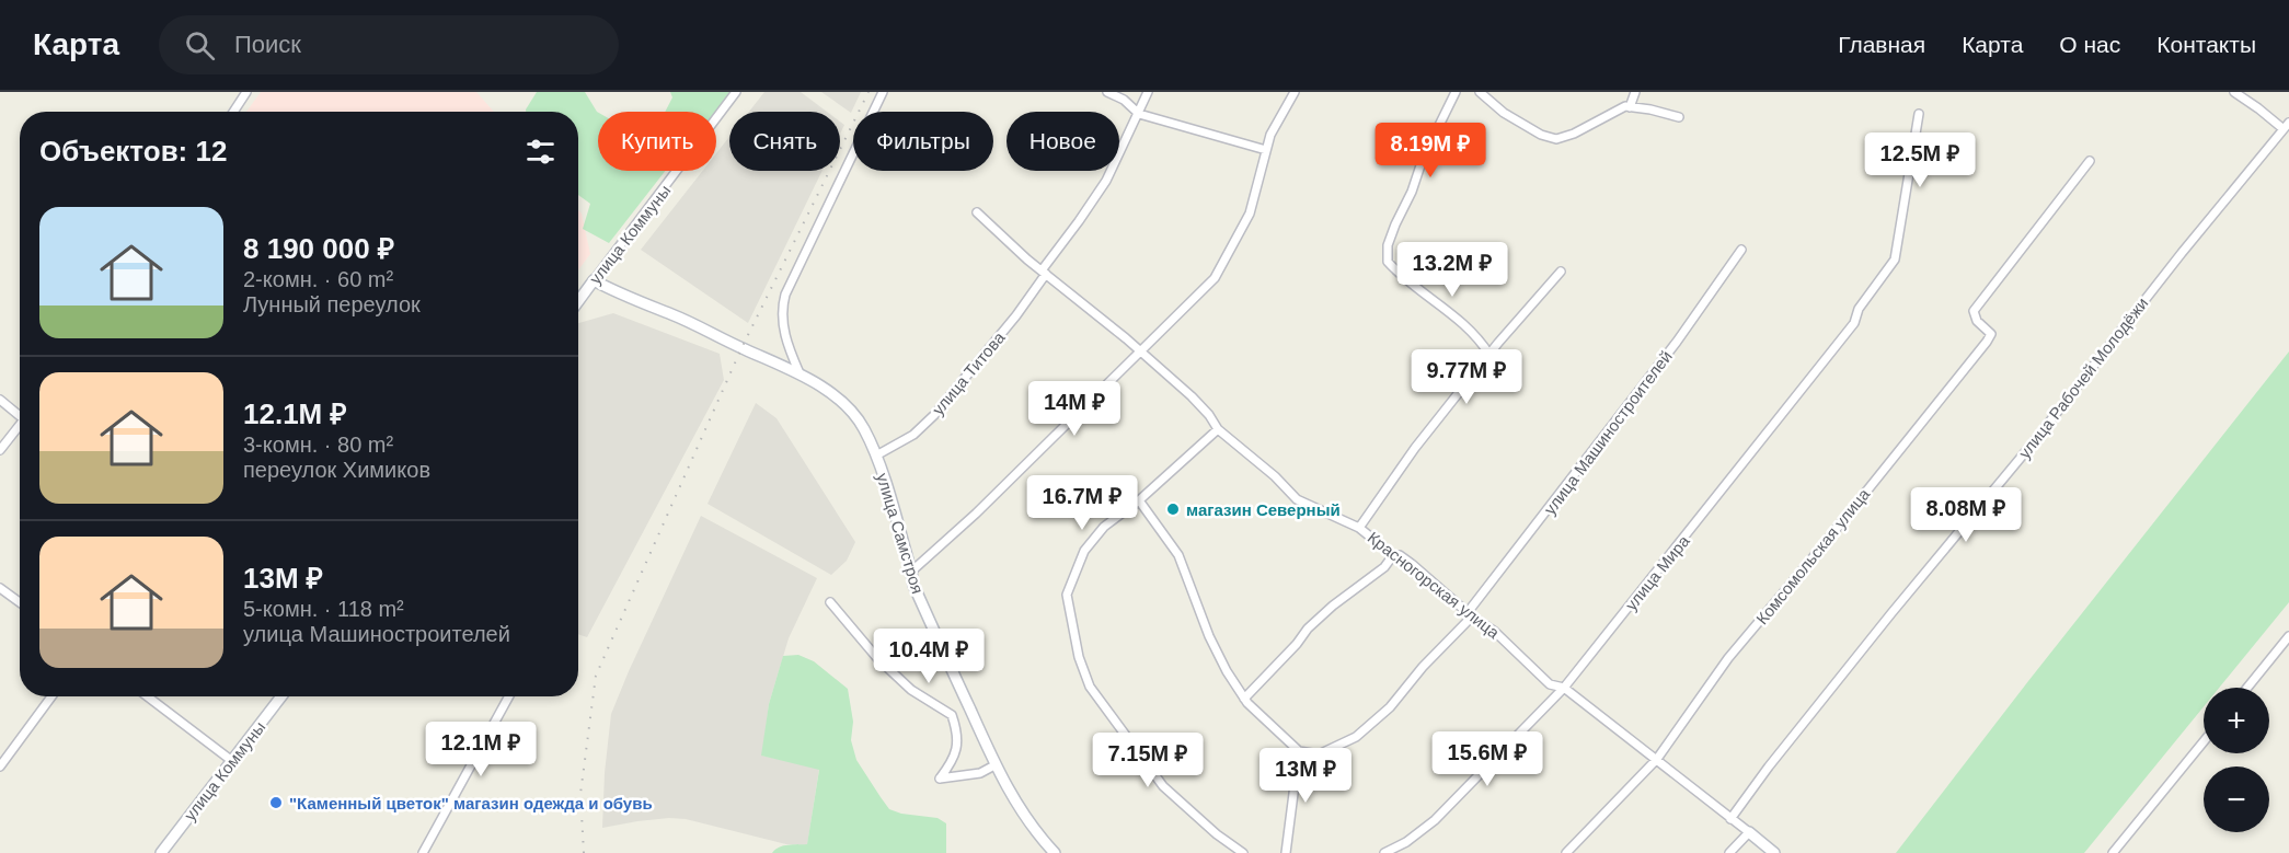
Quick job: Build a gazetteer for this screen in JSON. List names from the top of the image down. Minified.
{"streets":{"street":["улица Коммуны","улица Титова","улица Рабочей Молодёжи","улица Машиностроителей","улица Самстроя","Комсомольская улица","улица Мира","Красногорская улица"]},"crossings":[["улица Коммуны","улица Самстроя"],["улица Титова","улица Самстроя"],["улица Титова","Красногорская улица"],["улица Рабочей Молодёжи","Красногорская улица"],["улица Машиностроителей","Красногорская улица"],["Комсомольская улица","Красногорская улица"],["улица Мира","Красногорская улица"]],"places":["магазин Северный","\"Каменный цветок\" магазин одежда и обувь"],"page":{"header":"Карта","search":"Поиск","nav":["Главная","Карта","О нас","Контакты"],"chip":["Купить","Снять","Фильтры","Новое"],"heading":"Объектов: 12","price":["8.19M ₽","12.5M ₽","13.2M ₽","9.77M ₽","14M ₽","16.7M ₽","8.08M ₽","10.4M ₽","12.1M ₽","15.6M ₽","7.15M ₽","13M ₽"],"list":[{"name":"8 190 000 ₽","note":"2-комн. · 60 m² · Лунный переулок"},{"name":"12.1M ₽","note":"3-комн. · 80 m² · переулок Химиков"},{"name":"13M ₽","note":"5-комн. · 118 m² · улица Машиностроителей"}],"map_buttons":["+","−"]}}
